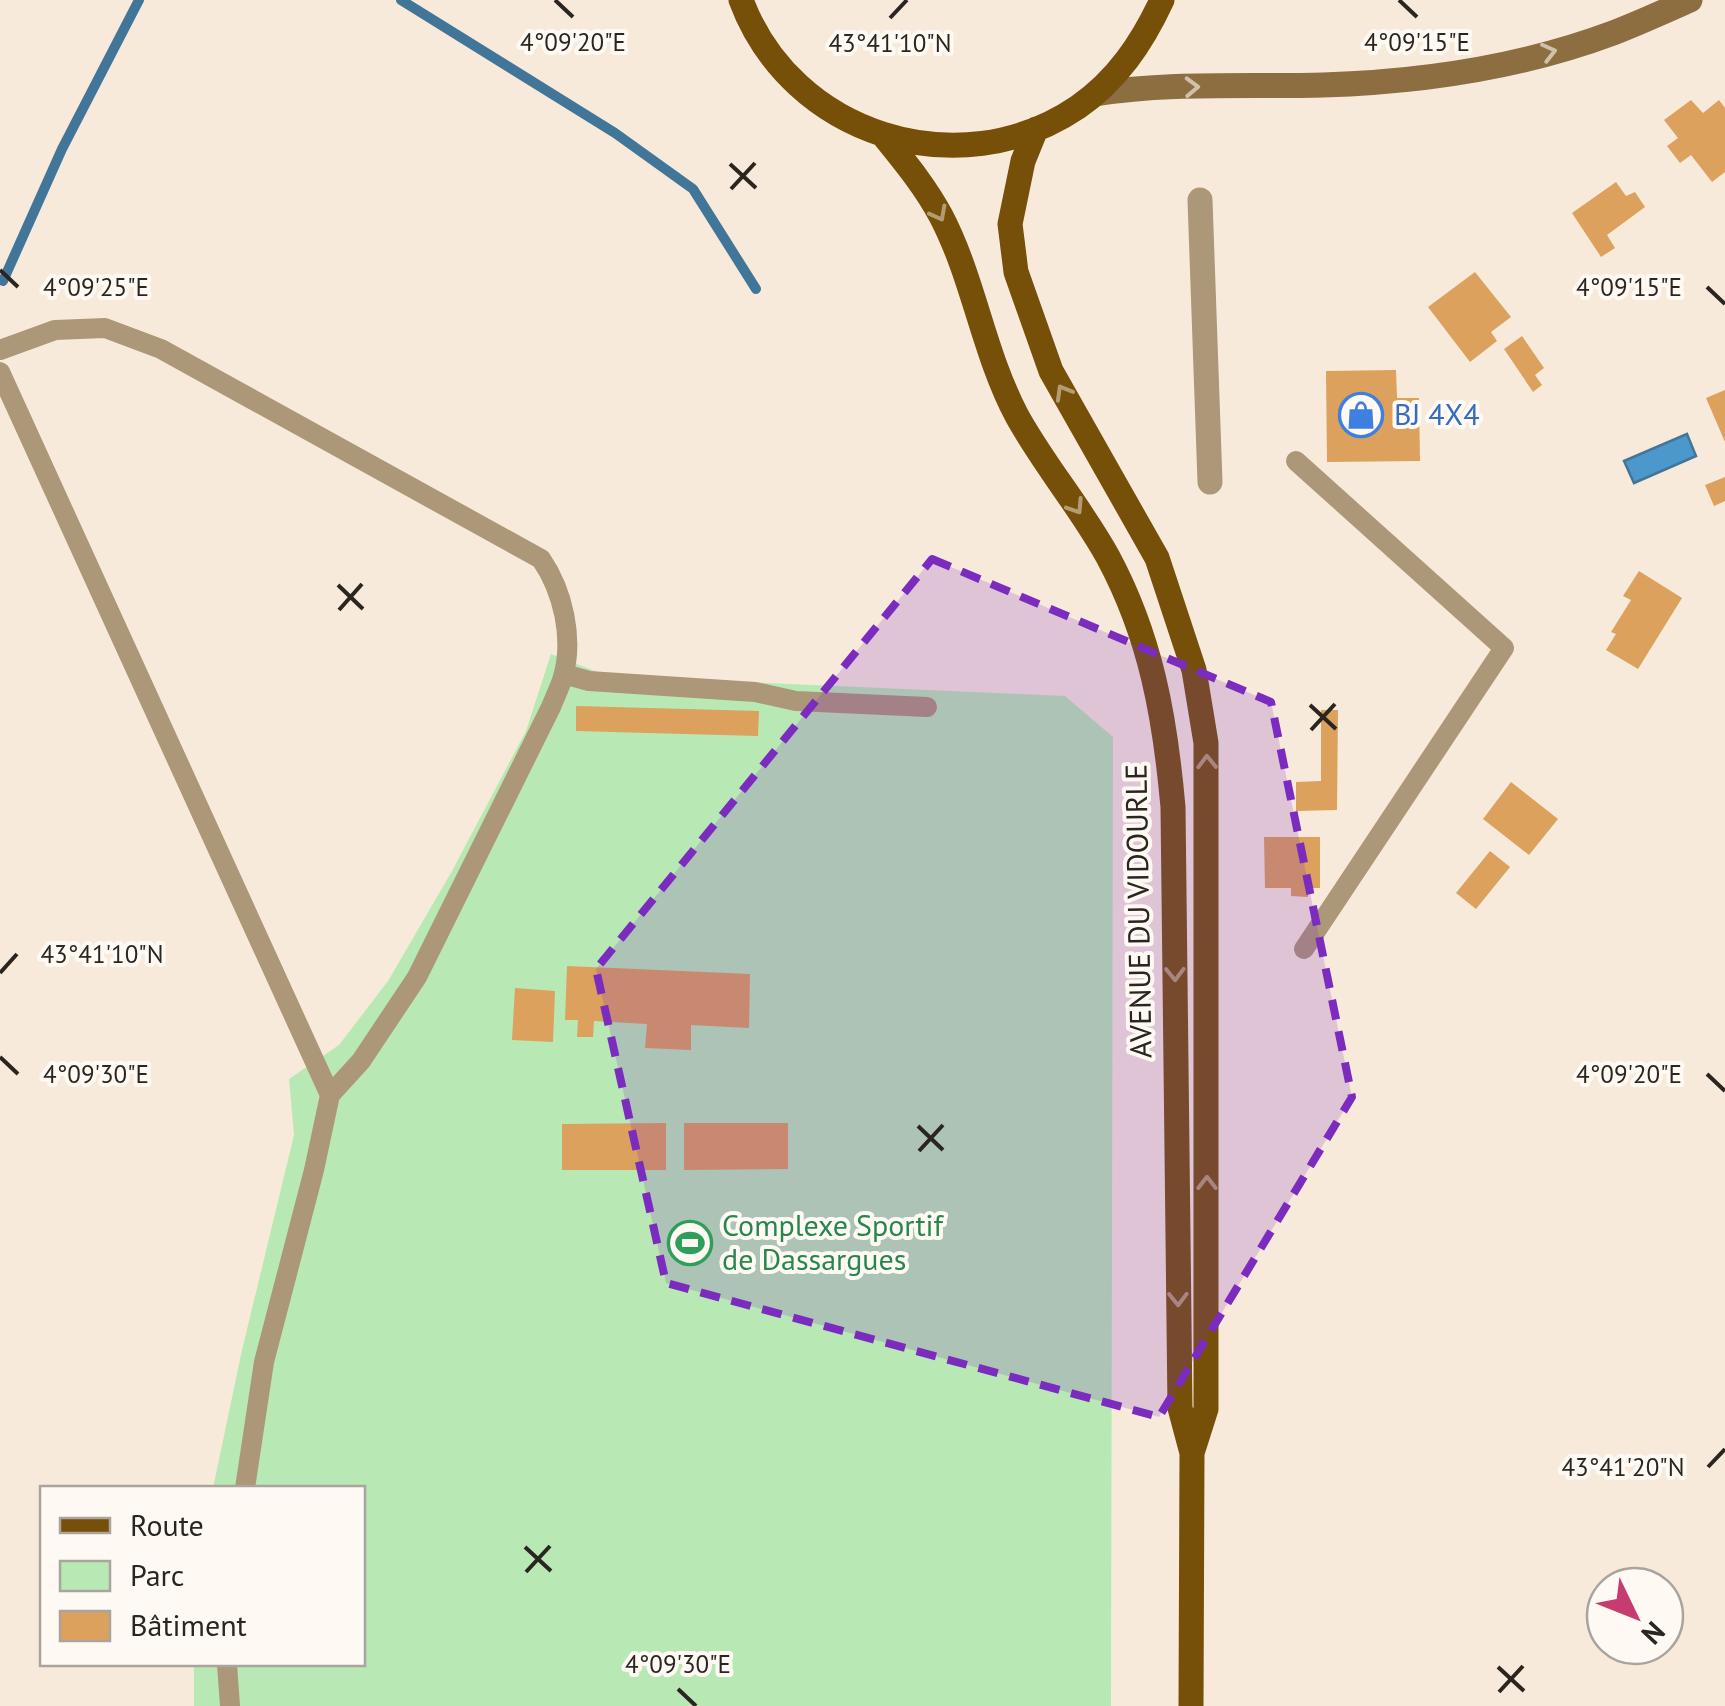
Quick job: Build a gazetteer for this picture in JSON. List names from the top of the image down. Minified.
{"streets":{"main road":["AVENUE DU VIDOURLE"]},"places":{"shop":["BJ 4X4"],"sports":["Complexe Sportif de Dassargues"]},"legend":["Route","Parc","Bâtiment"],"north":"bottom right","coordinates":["4°09'20\"E","4°09'15\"E","43°41'10\"N","4°09'25\"E","4°09'30\"E","43°41'20\"N"]}
